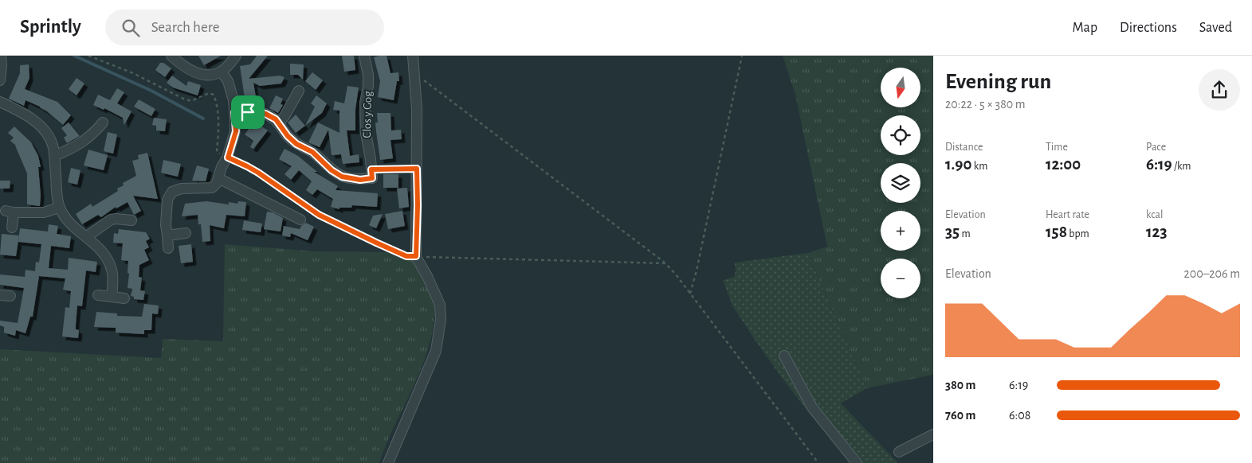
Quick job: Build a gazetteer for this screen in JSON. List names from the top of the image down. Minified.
{"streets":{"street":["Clos y Gog"]},"north":"bottom","page":{"header":"Sprintly","search":"Search here","nav":["Map","Directions","Saved"],"heading":["Evening run","20:22 · 5 × 380 m"],"map_buttons":["+","−"],"stats":[["Distance","1.90 km"],["Time","12:00"],["Pace","6:19 /km"],["Elevation","35 m"],["Heart rate","158 bpm"],["kcal","123"]],"chart":["Elevation","200–206 m"],"list":[{"name":"380 m","note":"6:19"},{"name":"760 m","note":"6:08"}]}}
